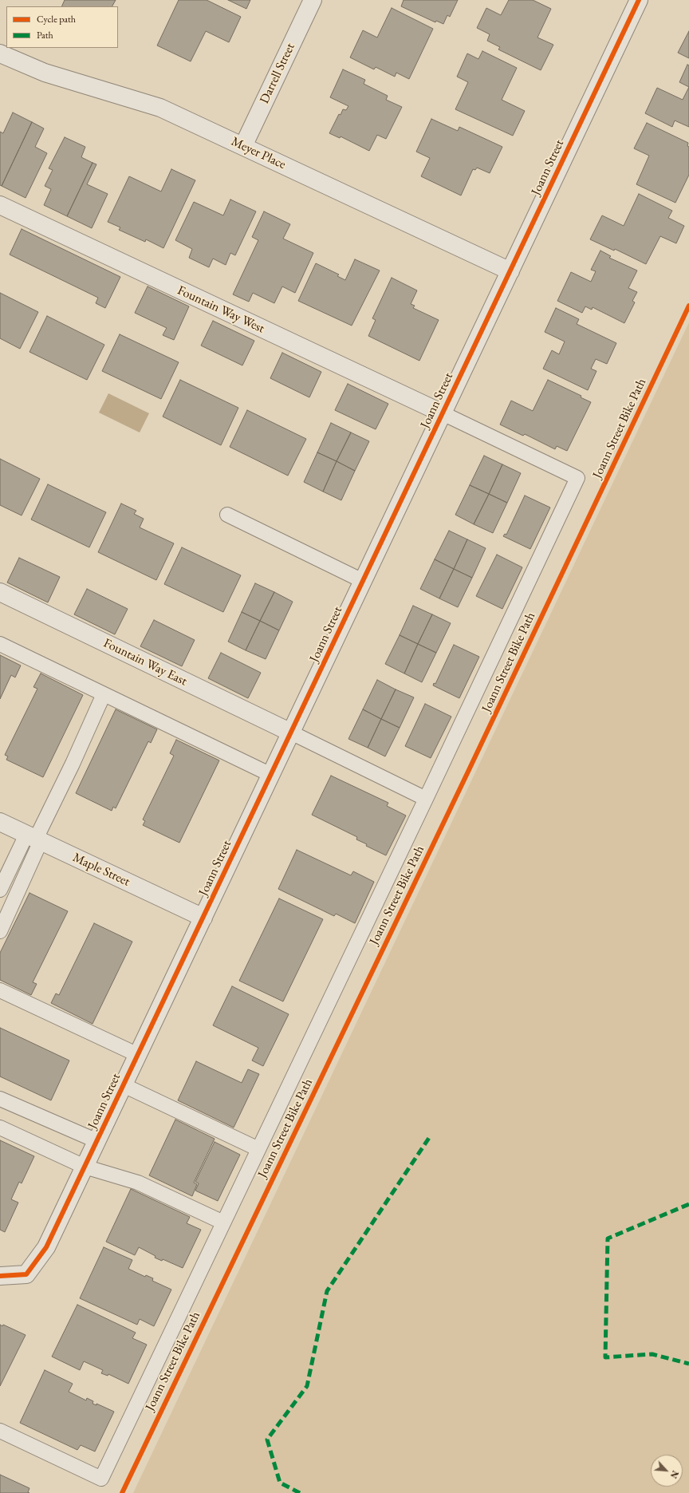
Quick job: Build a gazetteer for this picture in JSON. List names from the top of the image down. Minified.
{"streets":{"street":["Darrell Street","Meyer Place","Joann Street","Fountain Way West","Fountain Way East","Maple Street"],"cycle path":["Joann Street Bike Path"]},"crossings":[["Darrell Street","Meyer Place"],["Meyer Place","Joann Street"],["Joann Street","Fountain Way West"],["Joann Street","Fountain Way East"],["Joann Street","Maple Street"]],"legend":["Cycle path","Path"],"north":"bottom right"}
